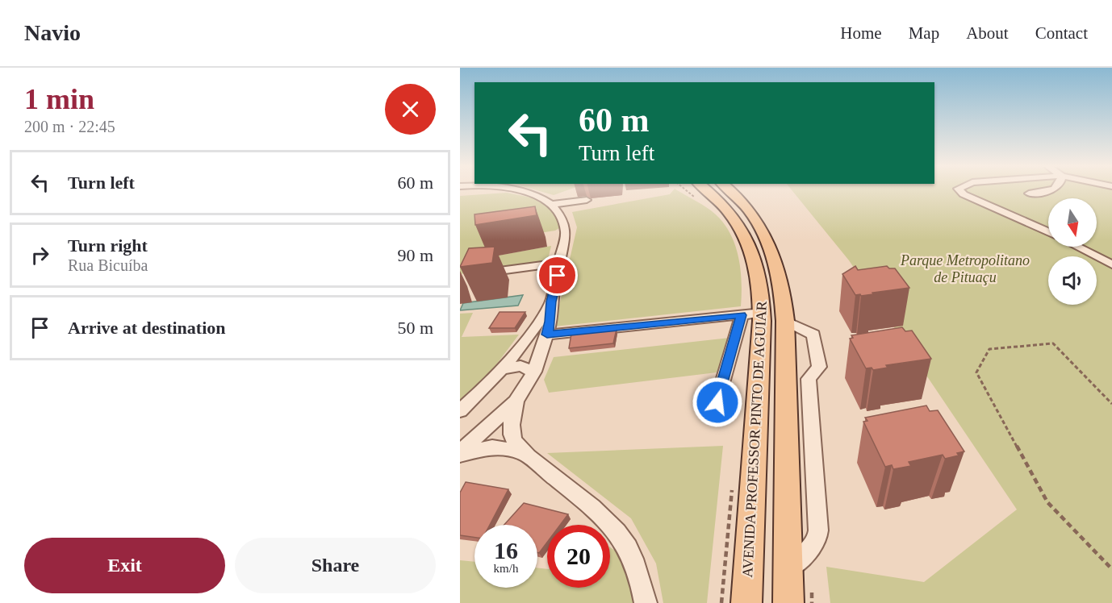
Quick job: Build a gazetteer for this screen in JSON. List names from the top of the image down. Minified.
{"streets":{"main road":["AVENIDA PROFESSOR PINTO DE AGUIAR"]},"parks":["Parque Metropolitano de Pituaçu"],"north":"bottom","page":{"header":"Navio","nav":["Home","Map","About","Contact"],"heading":["1 min","200 m · 22:45"],"turn":["60 m","Turn left"],"list":[{"name":"Turn left","value":"60 m"},{"name":"Turn right","note":"Rua Bicuíba","value":"90 m"},{"name":"Arrive at destination","value":"50 m"}],"speed":"16 km/h","limit":"20","buttons":["Exit","Share"]}}
